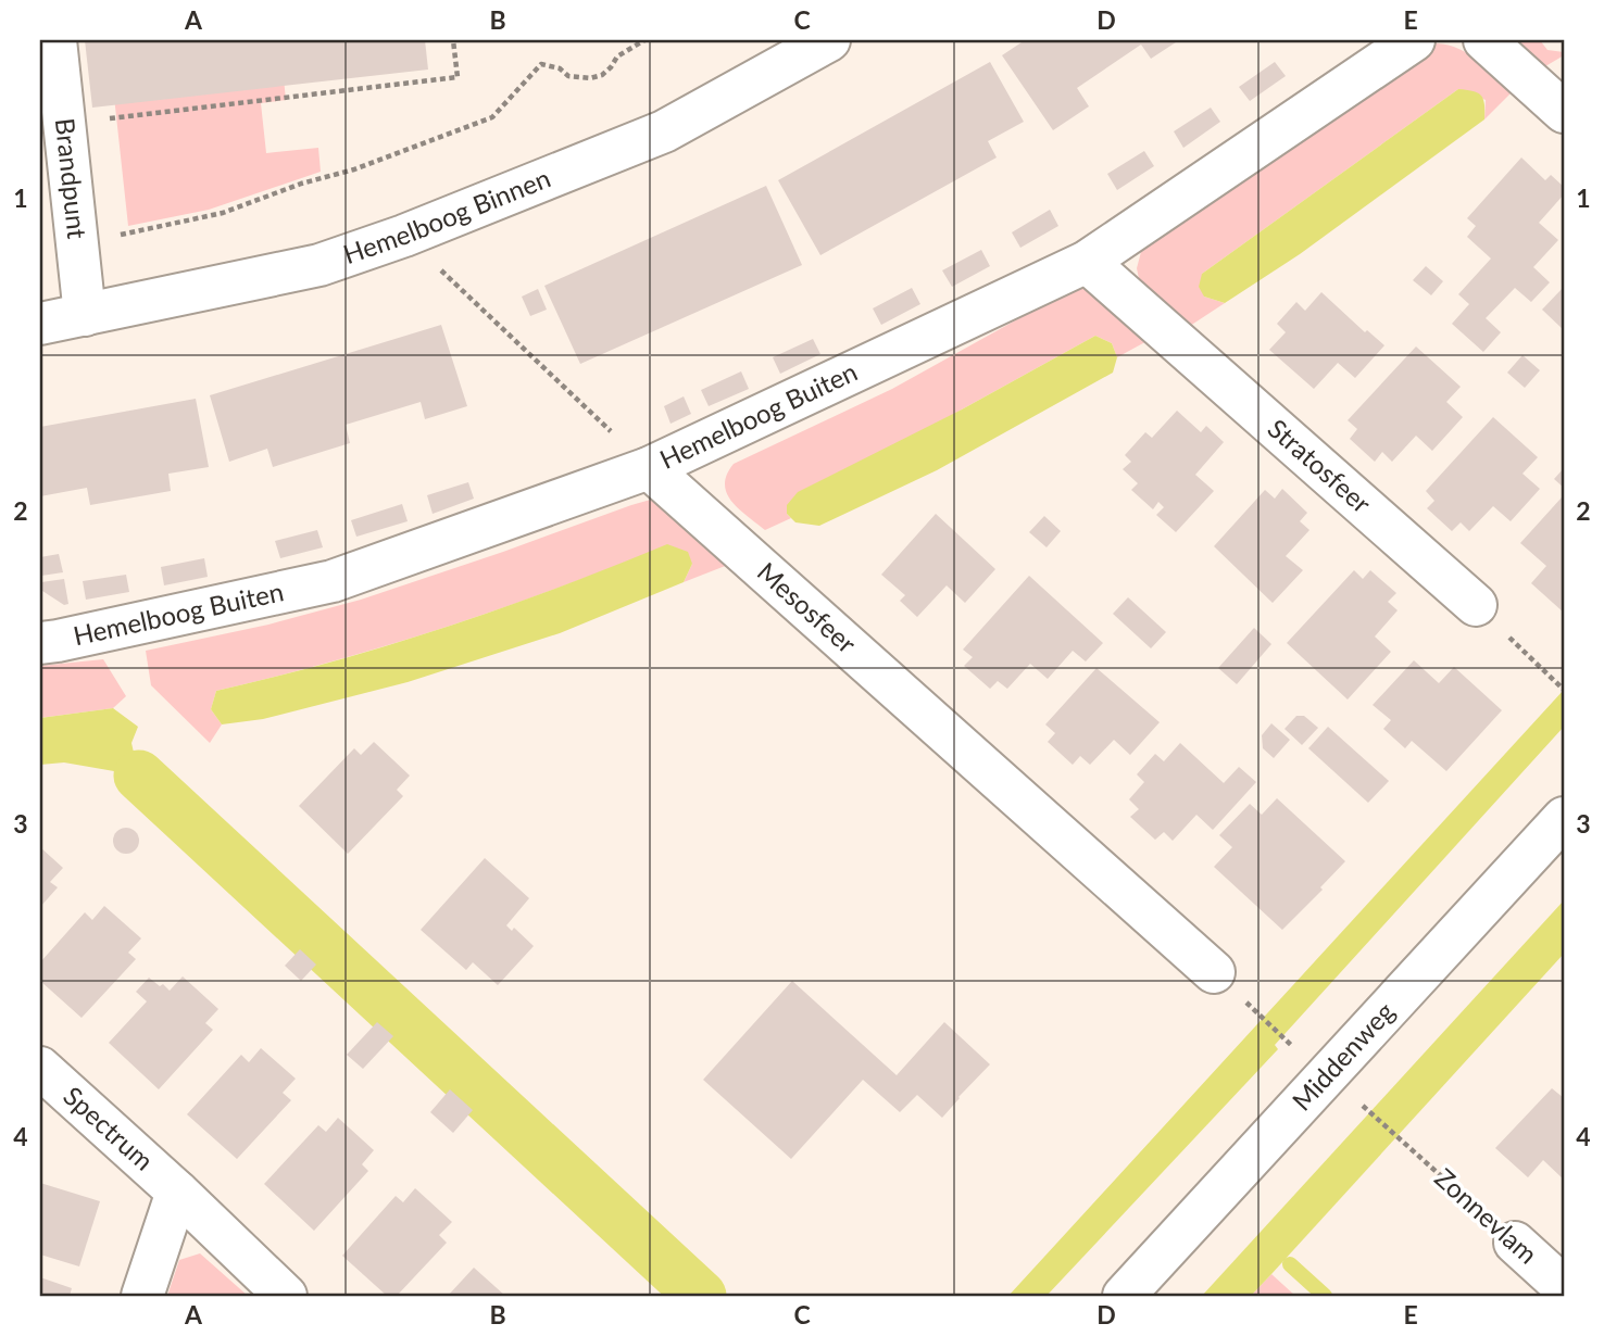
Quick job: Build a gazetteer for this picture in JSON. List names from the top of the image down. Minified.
{"streets":{"street":["Brandpunt","Hemelboog Binnen","Hemelboog Buiten","Stratosfeer","Mesosfeer","Middenweg","Spectrum","Zonnevlam"]},"crossings":[["Brandpunt","Hemelboog Binnen"],["Hemelboog Buiten","Stratosfeer"],["Hemelboog Buiten","Mesosfeer"]],"grid":{"columns":["A","B","C","D","E"],"rows":["1","2","3","4"]}}
